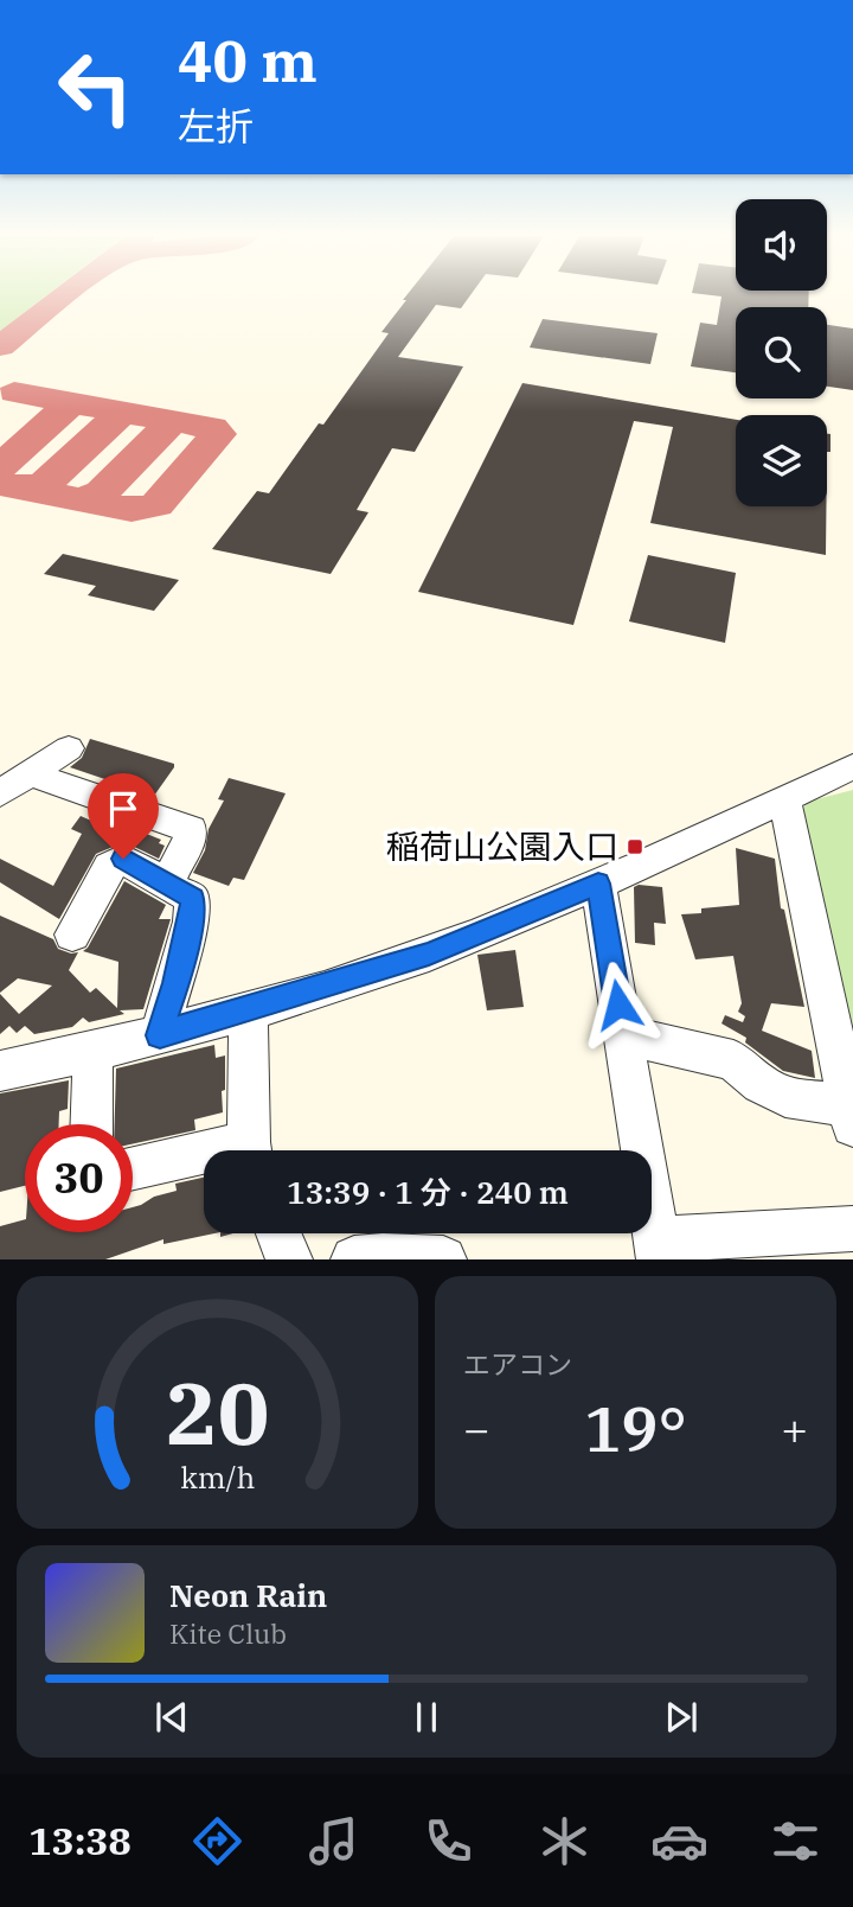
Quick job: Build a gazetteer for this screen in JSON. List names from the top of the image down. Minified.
{"places":{"transit":["稲荷山公園入口"]},"page":{"turn":["40 m","左折"],"limit":"30","trip":"13:39 · 1 分 · 240 m","tile":"エアコン","heat":["−","19°","+"],"song":["Neon Rain","Kite Club"],"tabs":"13:38","gauge":["20","km/h"]}}
